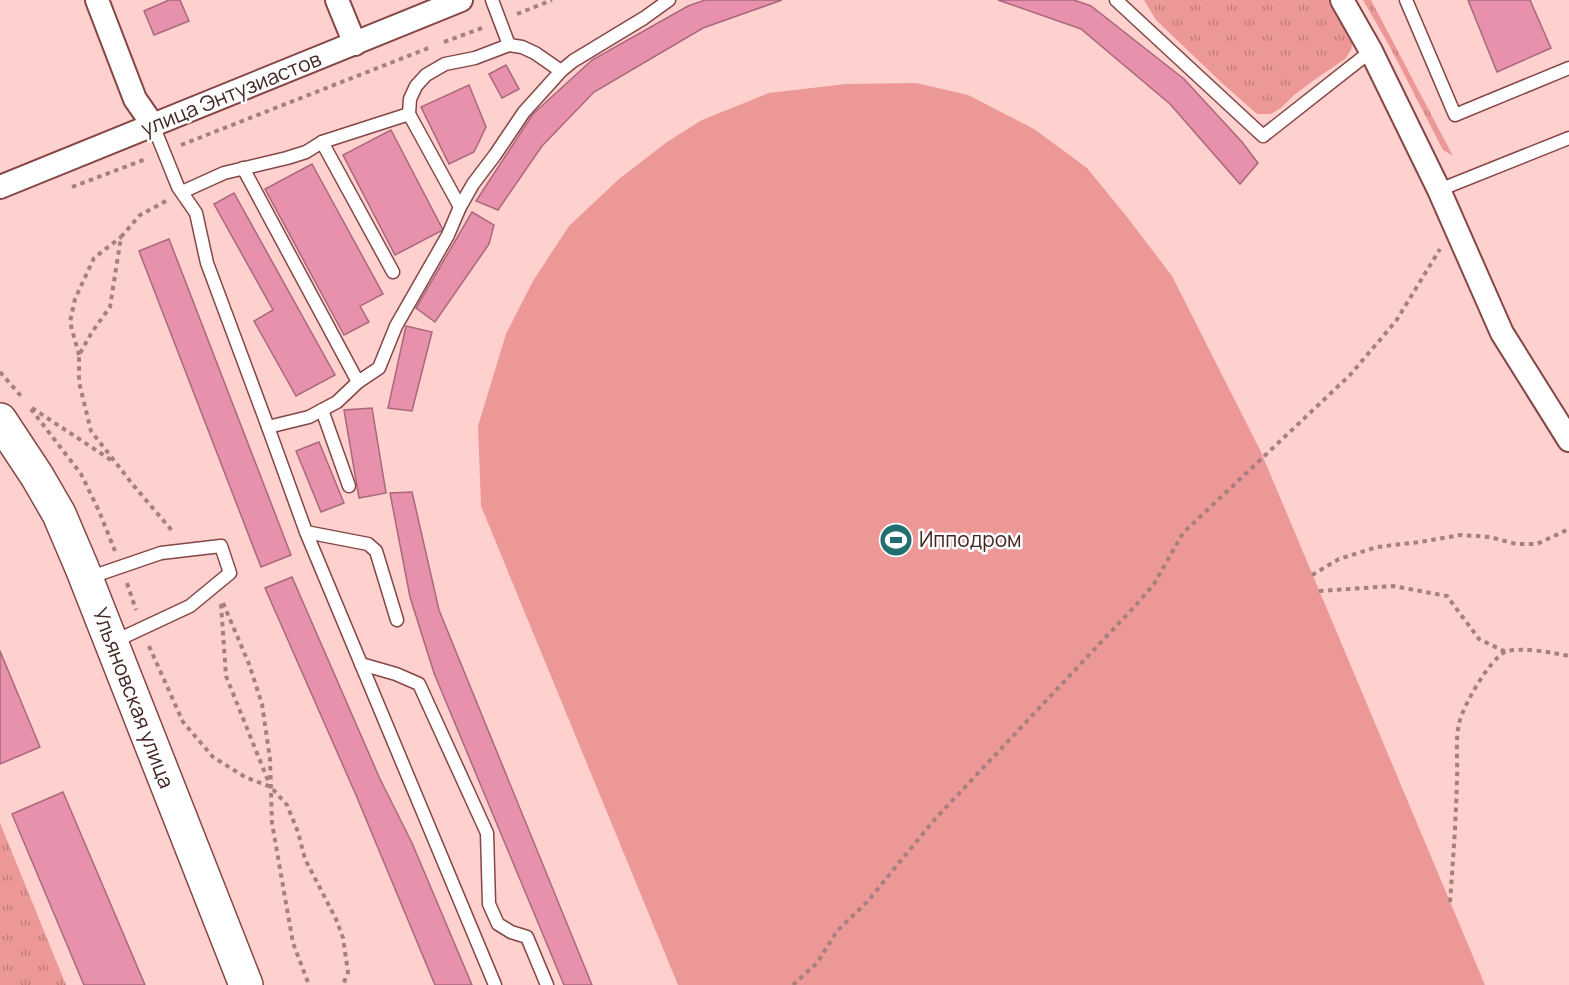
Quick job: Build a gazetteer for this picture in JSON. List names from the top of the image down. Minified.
{"streets":{"main road":["Ульяновская улица"],"street":["улица Энтузиастов"]},"places":{"sports":["Ипподром"]}}
